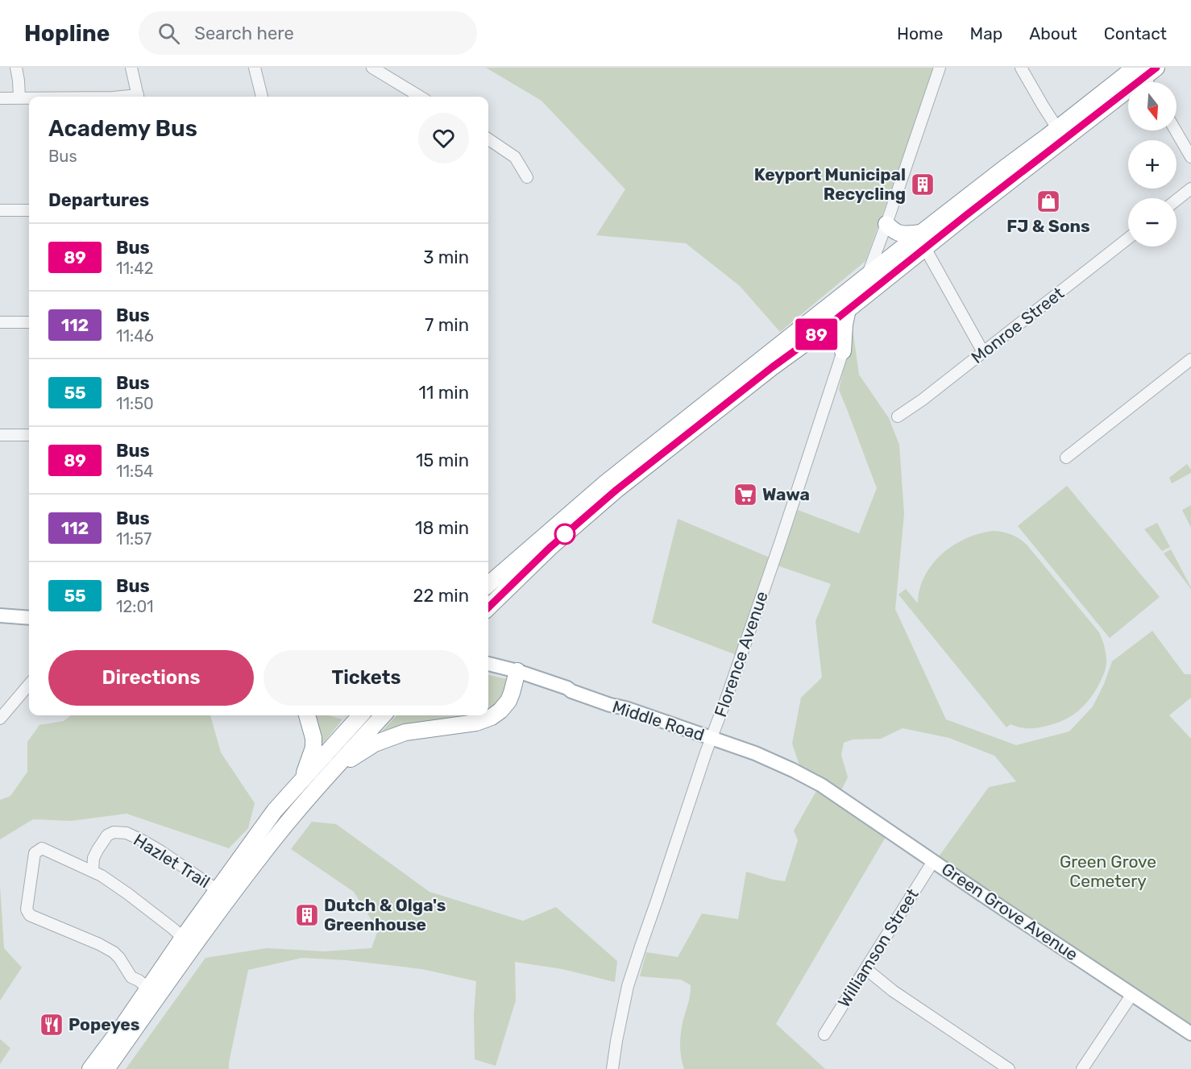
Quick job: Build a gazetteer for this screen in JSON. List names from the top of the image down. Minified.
{"streets":{"main road":["Middle Road","Green Grove Avenue"],"street":["Monroe Street","Florence Avenue","Hazlet Trail","Williamson Street"]},"crossings":[["Florence Avenue","Middle Road"],["Middle Road","Green Grove Avenue"],["Green Grove Avenue","Williamson Street"]],"parks":["Green Grove Cemetery"],"places":{"building":["Keyport Municipal Recycling","Dutch & Olga's Greenhouse"],"shop":["FJ & Sons"],"supermarket":["Wawa"],"restaurant":["Popeyes"]},"lines":["bus line 89"],"north":"bottom","page":{"header":"Hopline","search":"Search here","nav":["Home","Map","About","Contact"],"on_map":"89","map_buttons":["+","−"],"heading":[["Academy Bus","Bus"],"Departures"],"list":[{"mark":"89","name":"Bus","note":"11:42","value":"3 min"},{"mark":"112","name":"Bus","note":"11:46","value":"7 min"},{"mark":"55","name":"Bus","note":"11:50","value":"11 min"},{"mark":"89","name":"Bus","note":"11:54","value":"15 min"},{"mark":"112","name":"Bus","note":"11:57","value":"18 min"},{"mark":"55","name":"Bus","note":"12:01","value":"22 min"}],"buttons":["Directions","Tickets"]}}
